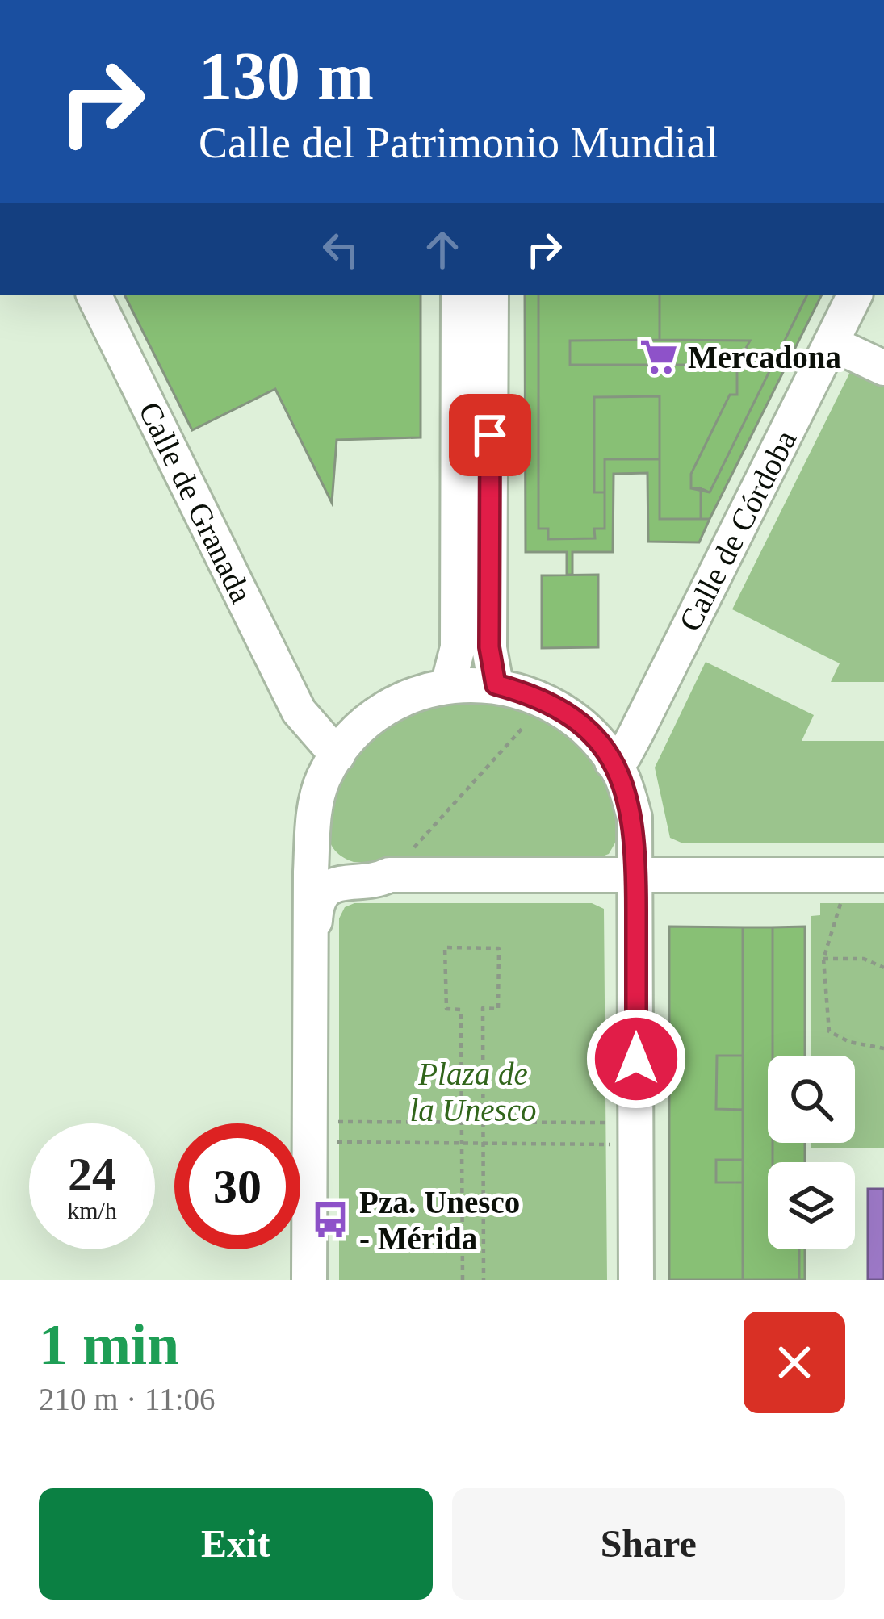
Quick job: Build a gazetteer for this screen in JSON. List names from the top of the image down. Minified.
{"streets":{"street":["Calle de Granada","Calle de Córdoba"]},"parks":["Plaza de la Unesco"],"places":{"supermarket":["Mercadona"],"bus stop":["Pza. Unesco - Mérida"]},"page":{"turn":["130 m","Calle del Patrimonio Mundial"],"speed":"24 km/h","limit":"30","heading":["1 min","210 m · 11:06"],"buttons":["Exit","Share"]}}
